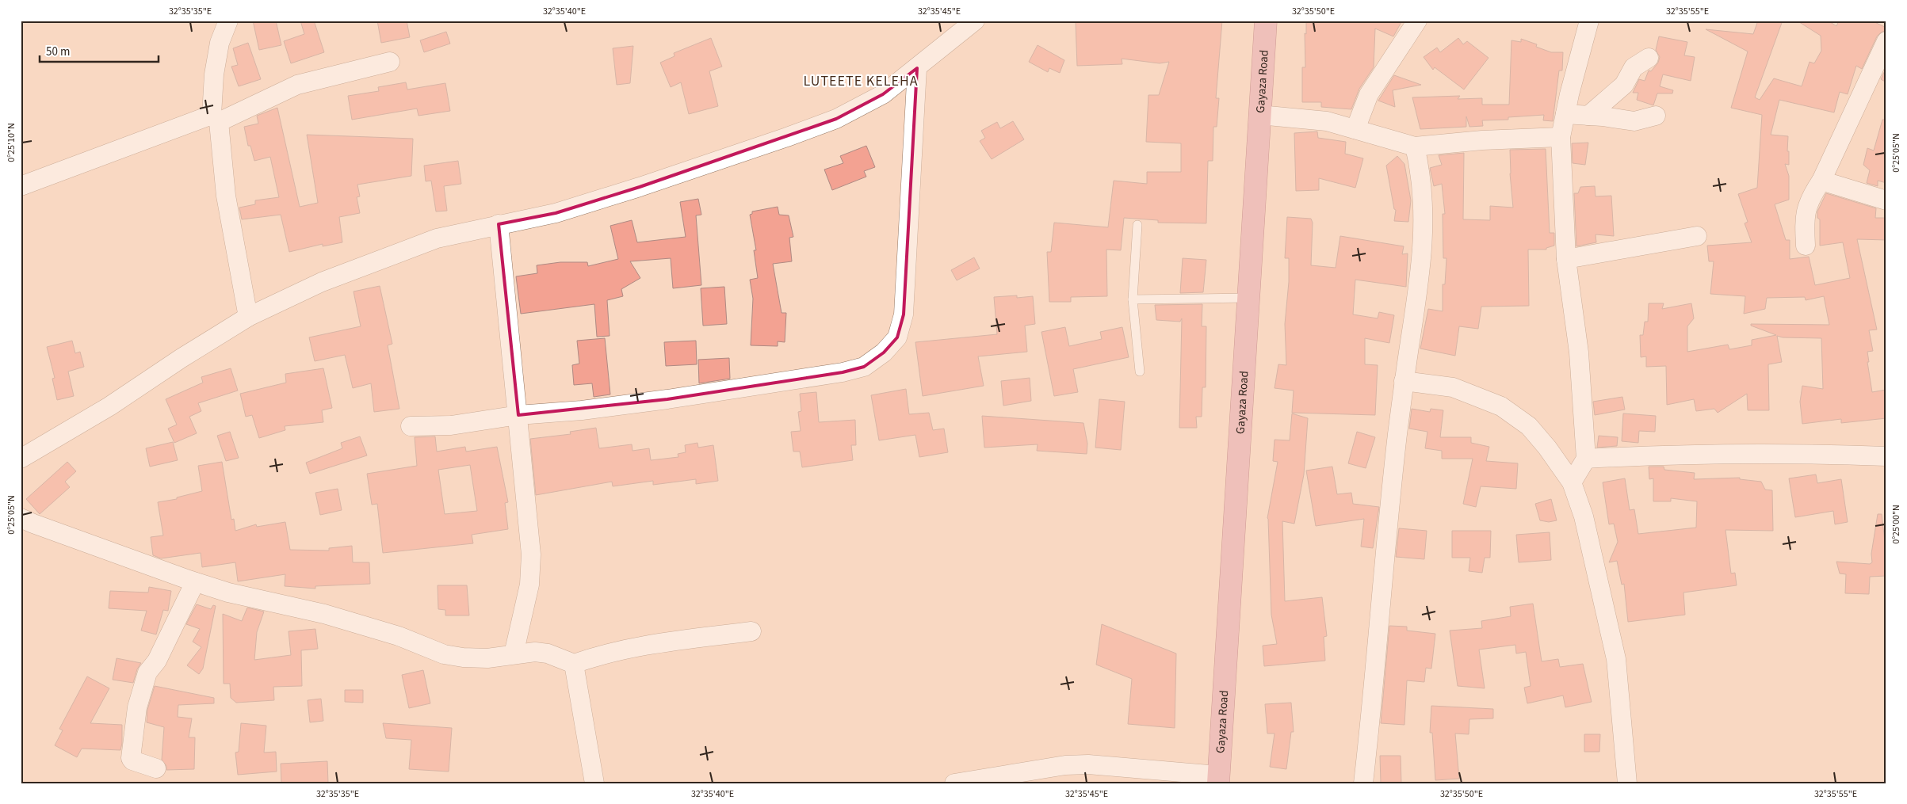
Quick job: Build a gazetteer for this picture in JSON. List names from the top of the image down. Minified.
{"streets":{"main road":["Gayaza Road"]},"districts":["LUTEETE KELEHA"],"scale_bar":"50 m","coordinates":["32°35'35\"E","32°35'40\"E","32°35'45\"E","32°35'50\"E","32°35'55\"E","0°25'10\"N","0°25'05\"N","0°25'00\"N"]}
